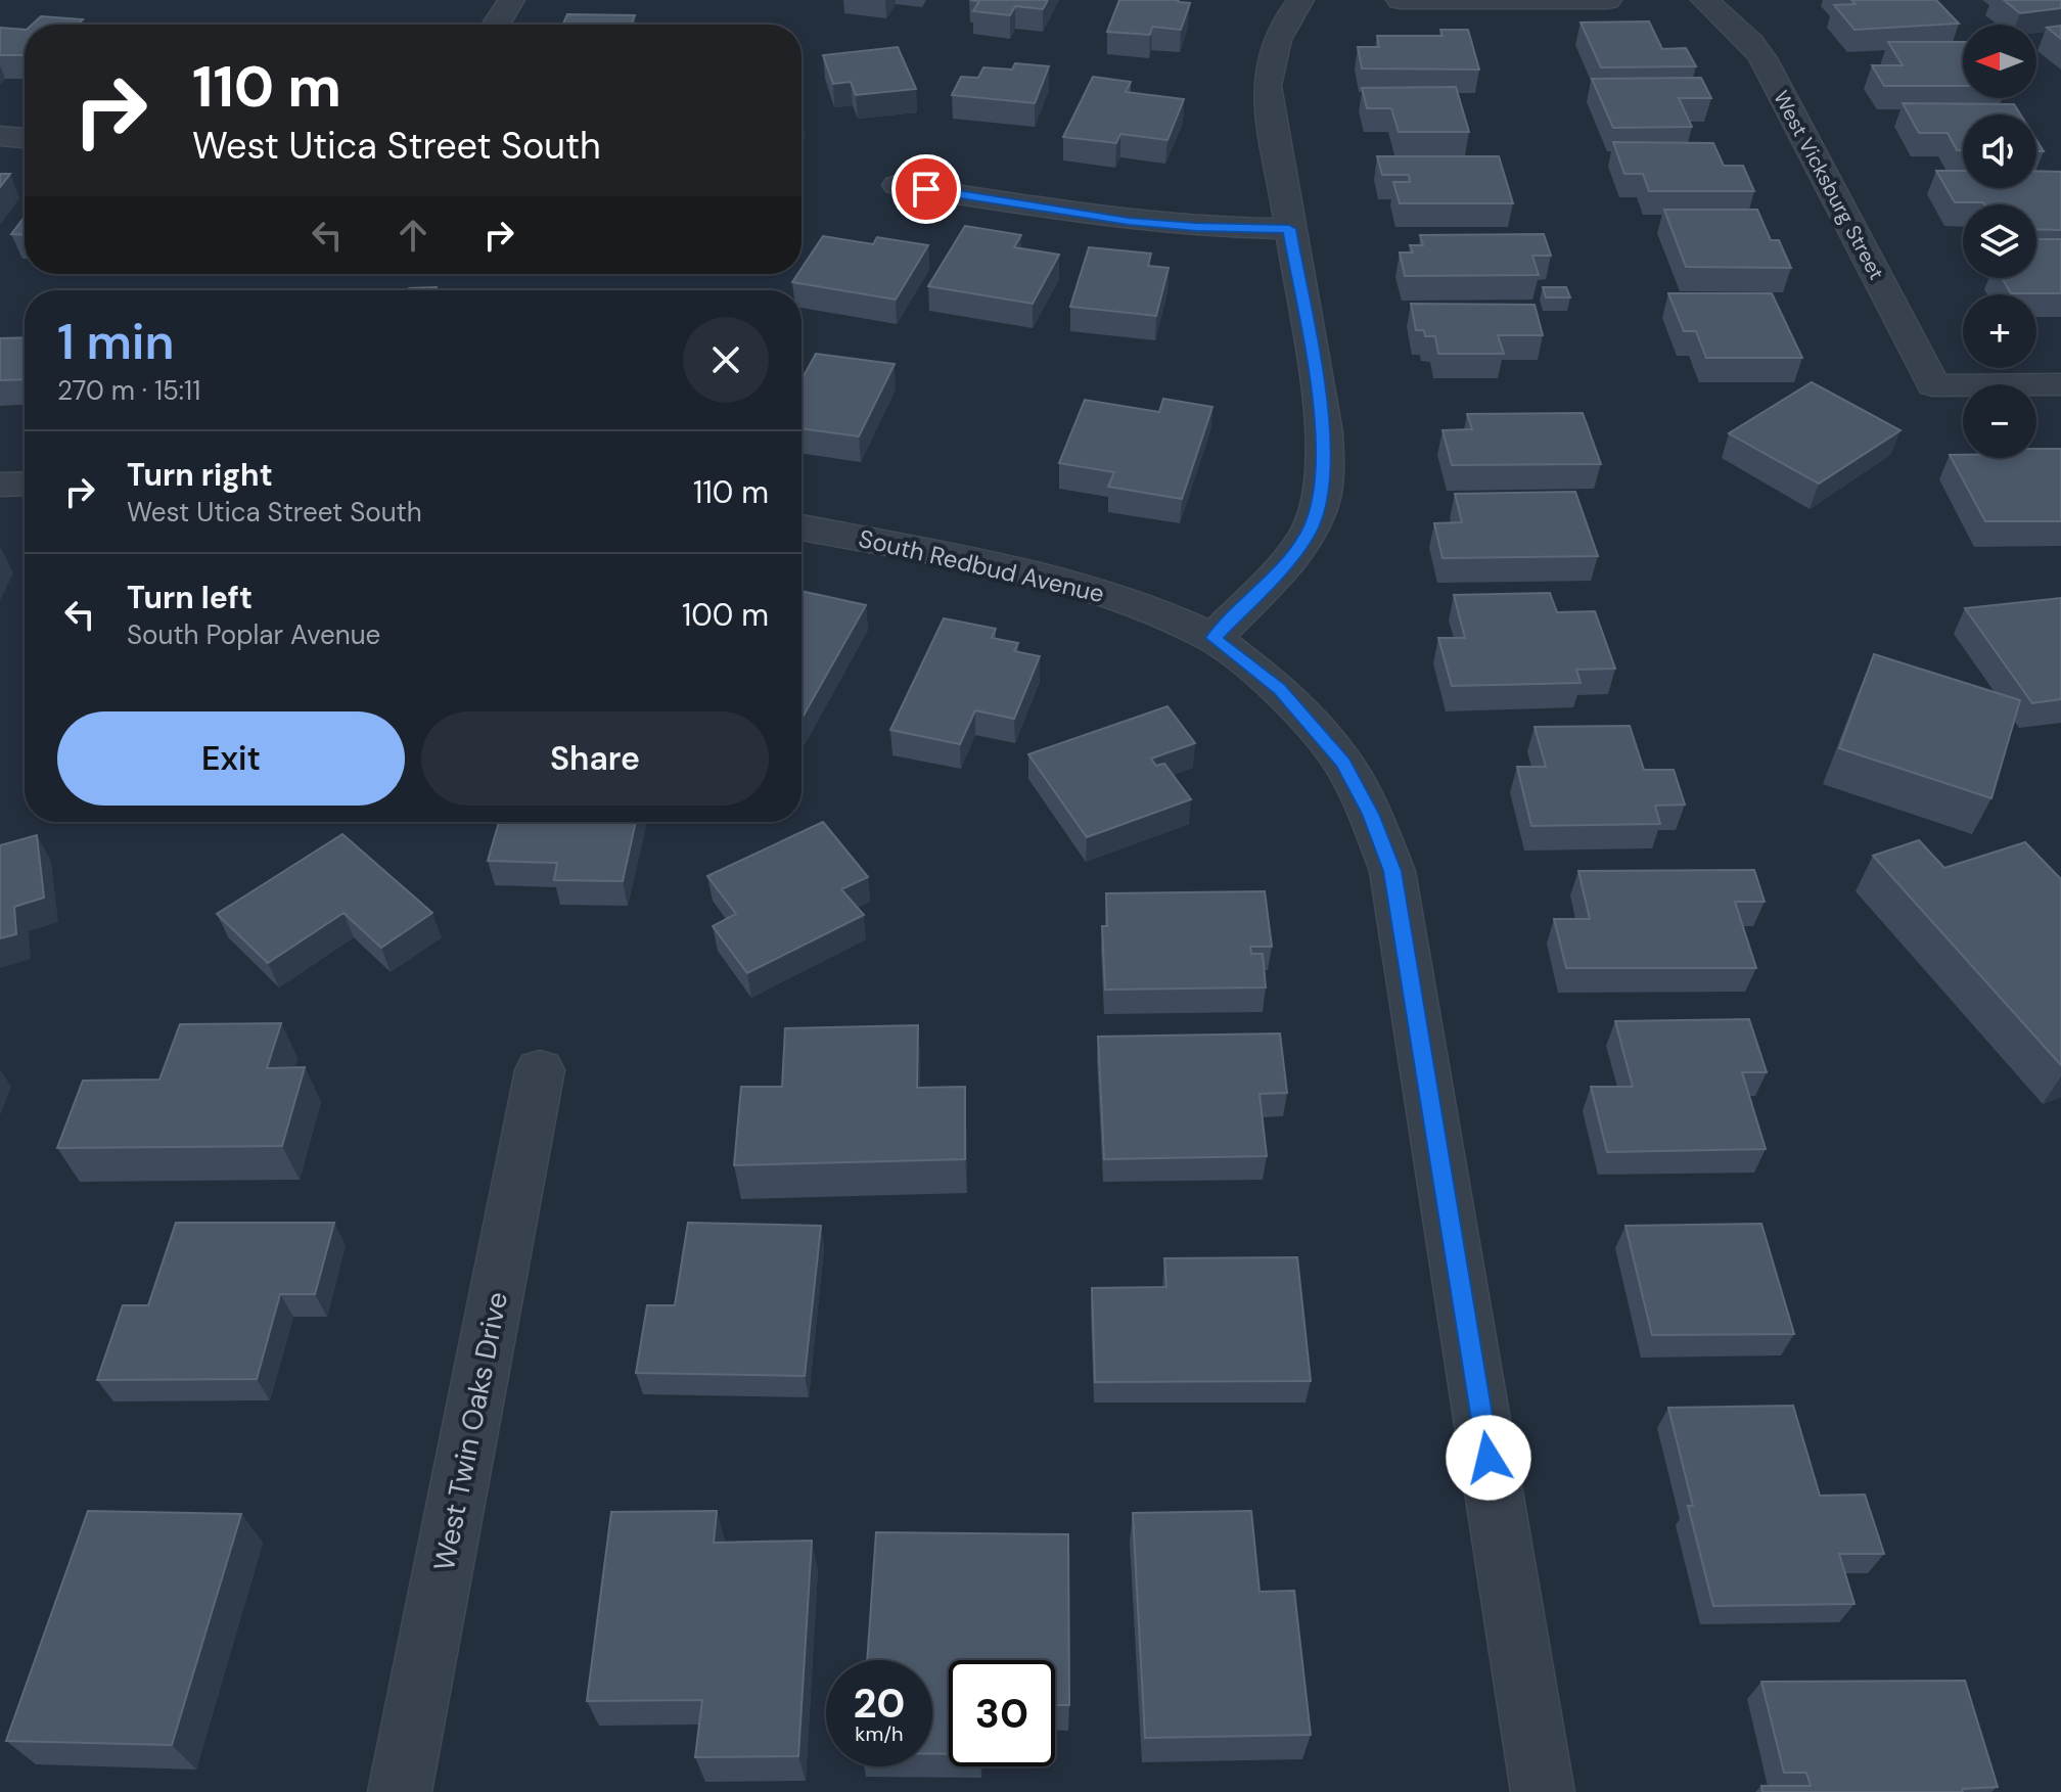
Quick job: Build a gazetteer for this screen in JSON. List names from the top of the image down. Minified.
{"streets":{"street":["West Vicksburg Street","South Redbud Avenue","West Twin Oaks Drive"]},"north":"left","page":{"map_buttons":["+","−"],"turn":["110 m","West Utica Street South"],"heading":["1 min","270 m · 15:11"],"list":[{"name":"Turn right","note":"West Utica Street South","value":"110 m"},{"name":"Turn left","note":"South Poplar Avenue","value":"100 m"}],"buttons":["Exit","Share"],"speed":"20 km/h","limit":"30"}}
